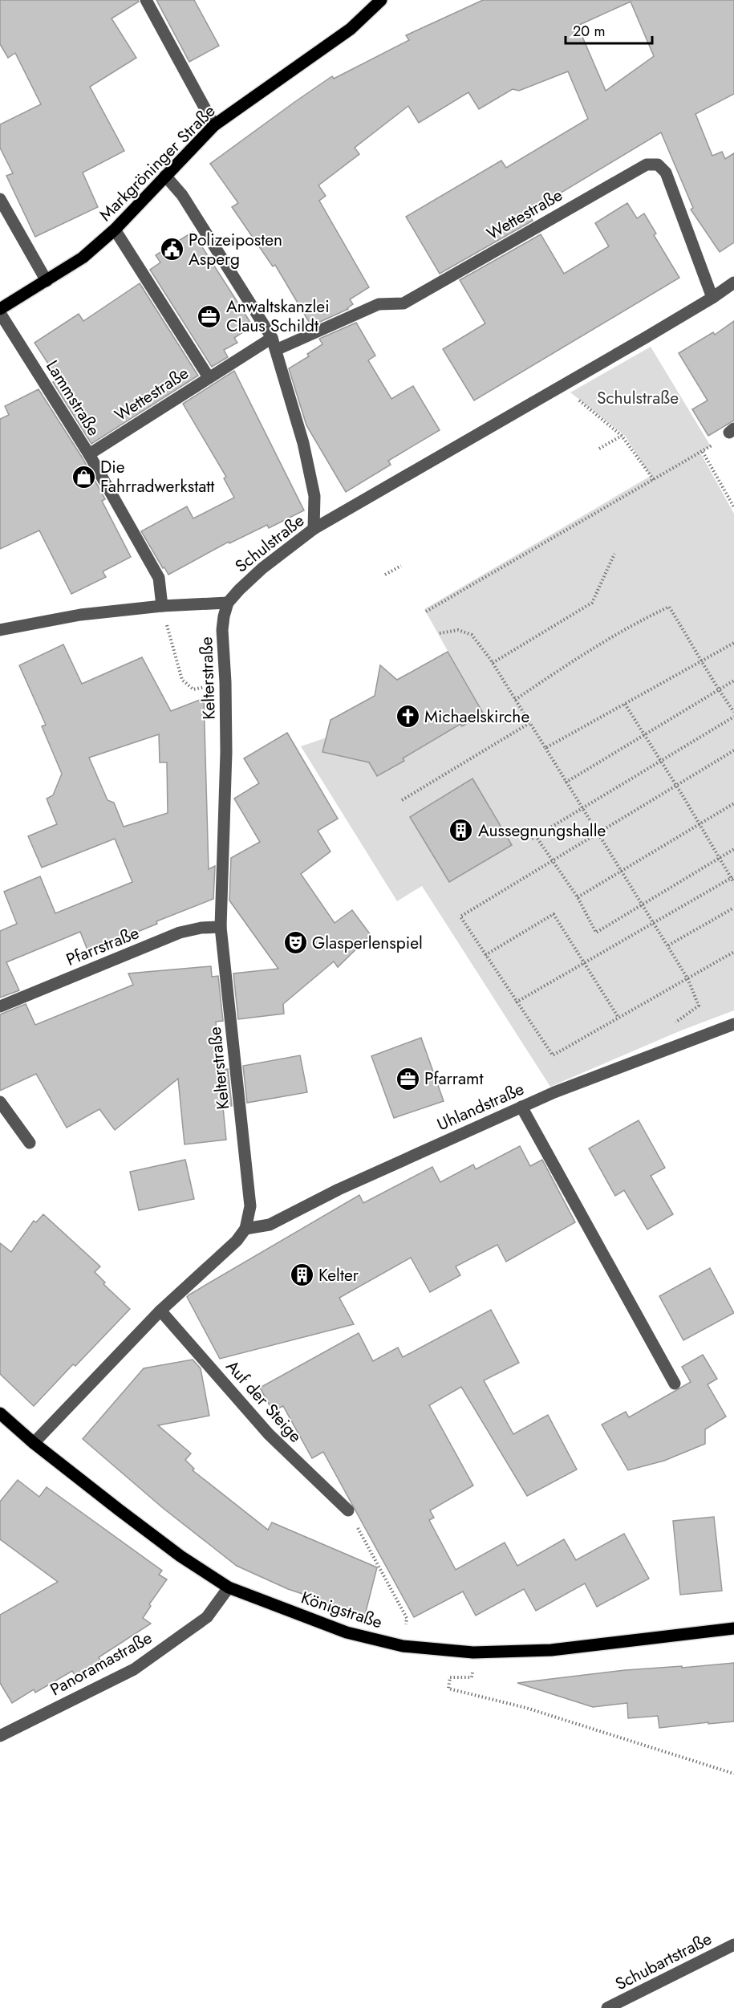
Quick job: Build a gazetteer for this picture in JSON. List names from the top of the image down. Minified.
{"streets":{"main road":["Markgröninger Straße","Königstraße"],"street":["Wettestraße","Lammstraße","Schulstraße","Kelterstraße","Pfarrstraße","Uhlandstraße","Auf der Steige","Panoramastraße","Schubartstraße"]},"crossings":[["Markgröninger Straße","Wettestraße"],["Wettestraße","Lammstraße"],["Wettestraße","Schulstraße"],["Schulstraße","Kelterstraße"],["Kelterstraße","Pfarrstraße"],["Kelterstraße","Uhlandstraße"],["Kelterstraße","Auf der Steige"],["Kelterstraße","Königstraße"],["Königstraße","Panoramastraße"]],"parks":["Schulstraße"],"places":{"public building":["Polizeiposten Asperg"],"office":["Anwaltskanzlei Claus Schildt","Pfarramt"],"shop":["Die Fahrradwerkstatt"],"church":["Michaelskirche"],"building":["Aussegnungshalle","Kelter"],"theatre":["Glasperlenspiel"]},"scale_bar":"20 m"}
